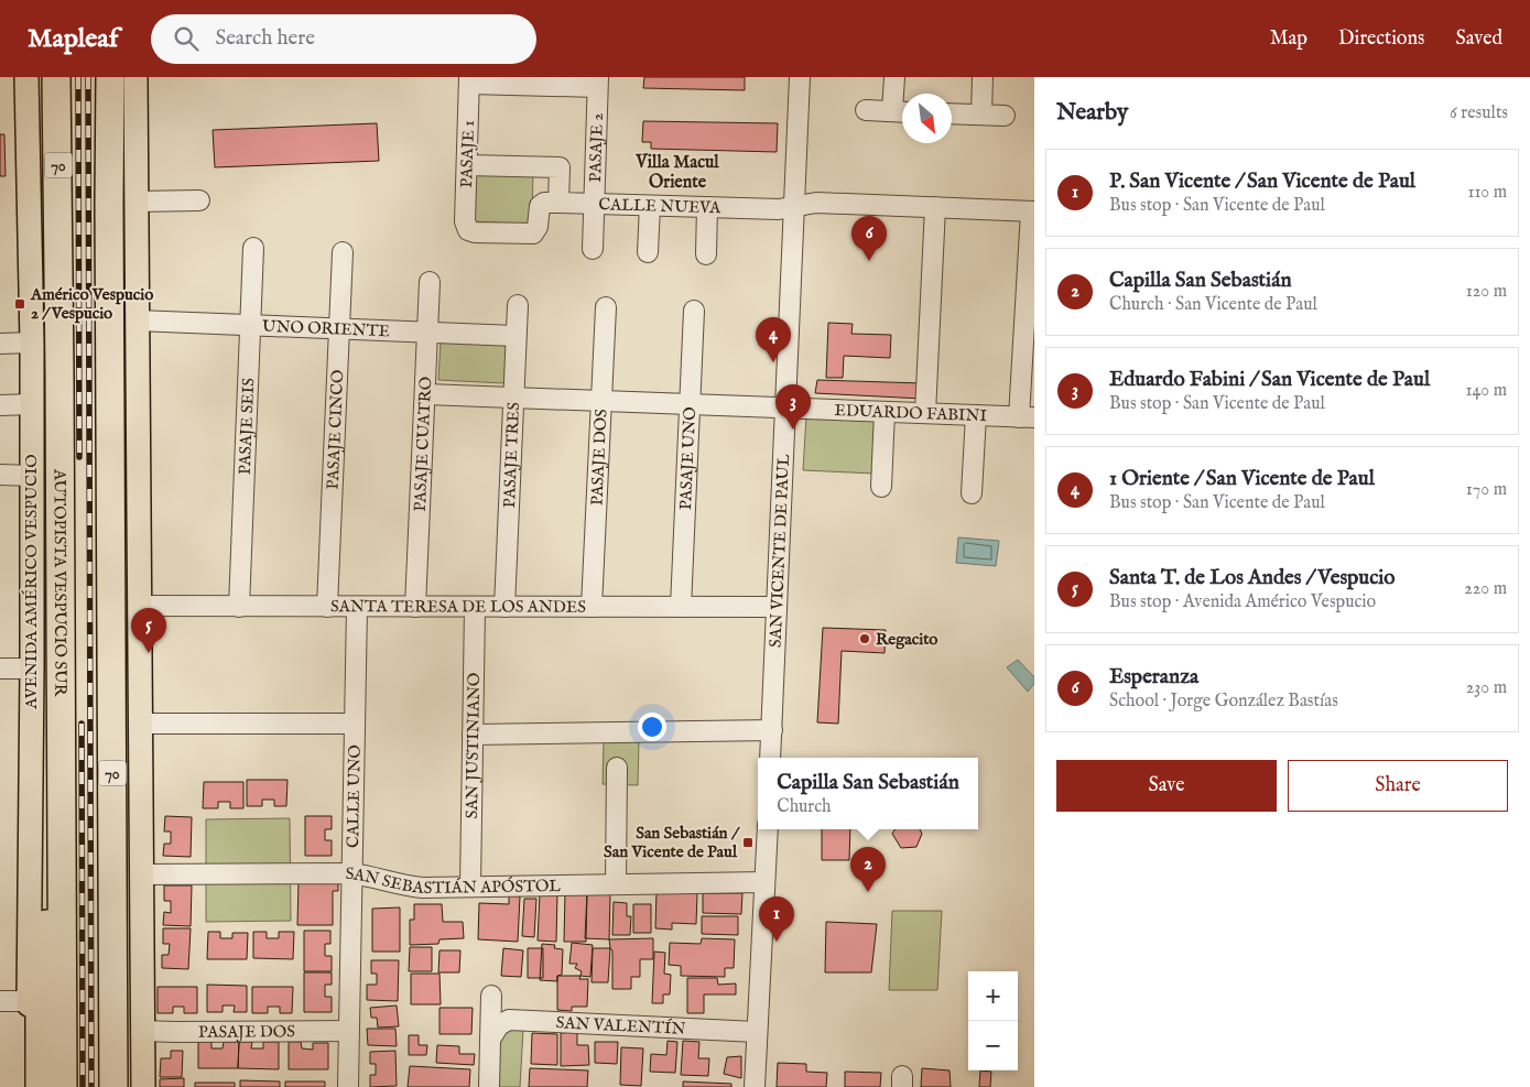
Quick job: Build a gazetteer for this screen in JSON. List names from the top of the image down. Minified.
{"streets":{"highway":["70","AUTOPISTA VESPUCIO SUR"],"main road":["AVENIDA AMÉRICO VESPUCIO"],"street":["PASAJE 2","PASAJE 1","CALLE NUEVA","UNO ORIENTE","EDUARDO FABINI","PASAJE SEIS","PASAJE CINCO","PASAJE CUATRO","PASAJE TRES","PASAJE DOS","PASAJE UNO","SAN VICENTE DE PAUL","SANTA TERESA DE LOS ANDES","SAN JUSTINIANO","CALLE UNO","SAN SEBASTIÁN APÓSTOL","SAN VALENTÍN"]},"crossings":[["PASAJE 2","CALLE NUEVA"],["PASAJE 1","CALLE NUEVA"],["CALLE NUEVA","SAN VICENTE DE PAUL"],["UNO ORIENTE","PASAJE SEIS"],["UNO ORIENTE","PASAJE CINCO"],["UNO ORIENTE","PASAJE CUATRO"],["UNO ORIENTE","PASAJE TRES"],["EDUARDO FABINI","SAN VICENTE DE PAUL"],["PASAJE SEIS","SANTA TERESA DE LOS ANDES"],["PASAJE CINCO","SANTA TERESA DE LOS ANDES"],["PASAJE CUATRO","SANTA TERESA DE LOS ANDES"],["PASAJE TRES","SANTA TERESA DE LOS ANDES"],["PASAJE DOS","SANTA TERESA DE LOS ANDES"],["PASAJE DOS","CALLE UNO"],["PASAJE UNO","SANTA TERESA DE LOS ANDES"],["SAN VICENTE DE PAUL","SANTA TERESA DE LOS ANDES"],["SANTA TERESA DE LOS ANDES","SAN JUSTINIANO"],["SANTA TERESA DE LOS ANDES","CALLE UNO"],["SAN JUSTINIANO","SAN SEBASTIÁN APÓSTOL"],["CALLE UNO","SAN SEBASTIÁN APÓSTOL"]],"districts":["Villa Macul Oriente"],"places":{"transit":["Américo Vespucio 2 / Vespucio","San Sebastián / San Vicente de Paul"],"other":["Regacito"]},"north":"bottom right","page":{"header":"Mapleaf","search":"Search here","nav":["Map","Directions","Saved"],"heading":["Nearby","6 results"],"list":[{"mark":"1","name":"P. San Vicente / San Vicente de Paul","note":"Bus stop · San Vicente de Paul","value":"110 m"},{"mark":"2","name":"Capilla San Sebastián","note":"Church · San Vicente de Paul","value":"120 m"},{"mark":"3","name":"Eduardo Fabini / San Vicente de Paul","note":"Bus stop · San Vicente de Paul","value":"140 m"},{"mark":"4","name":"1 Oriente / San Vicente de Paul","note":"Bus stop · San Vicente de Paul","value":"170 m"},{"mark":"5","name":"Santa T. de Los Andes / Vespucio","note":"Bus stop · Avenida Américo Vespucio","value":"220 m"},{"mark":"6","name":"Esperanza","note":"School · Jorge González Bastías","value":"230 m"}],"pins":["6","4","3","5","2","1"],"buttons":["Save","Share"],"popup":["Capilla San Sebastián","Church"],"map_buttons":["+","−"]}}
